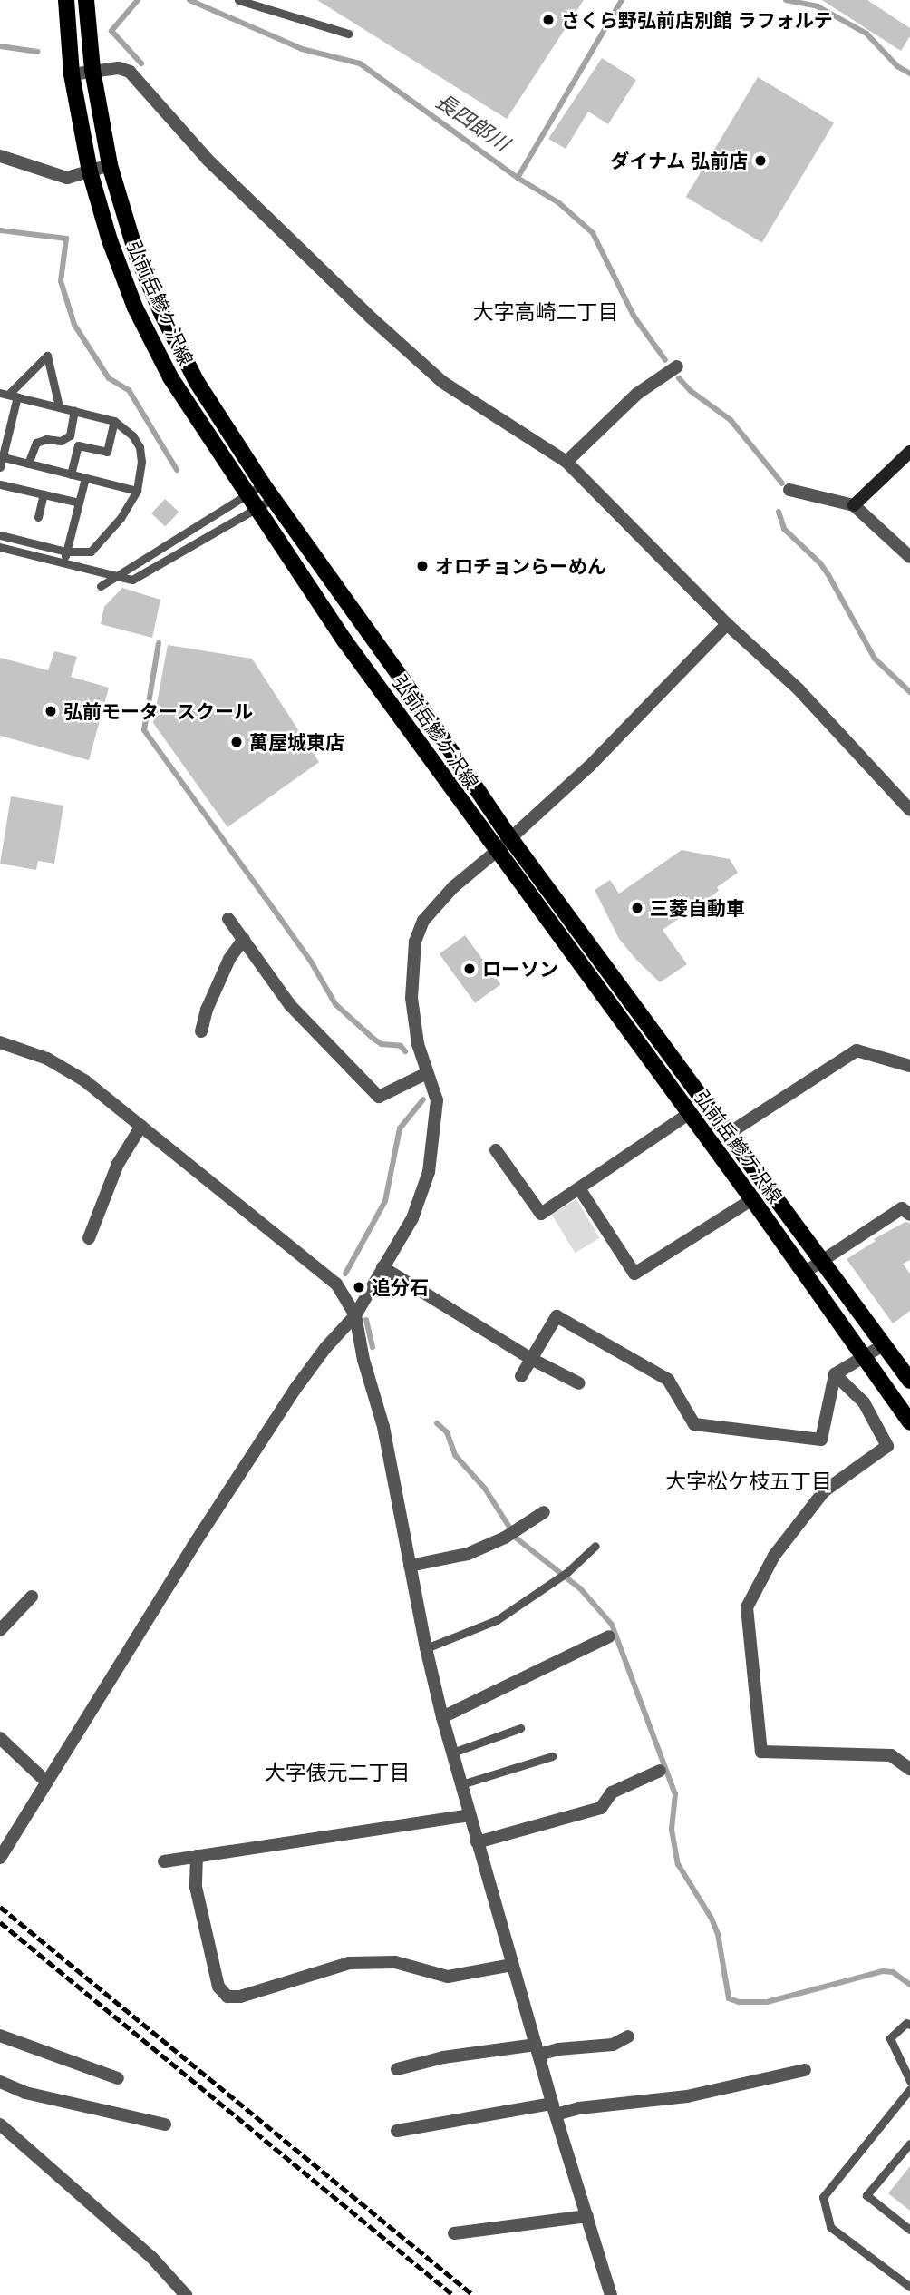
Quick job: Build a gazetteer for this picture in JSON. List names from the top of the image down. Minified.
{"streets":{"main road":["弘前岳鰺ケ沢線"]},"districts":["大字高崎二丁目","大字松ケ枝五丁目","大字俵元二丁目"],"water":["長四郎川"],"places":["さくら野弘前店別館 ラフォルテ","ダイナム 弘前店","オロチョンらーめん","弘前モータースクール","萬屋城東店","三菱自動車","ローソン","追分石"]}
